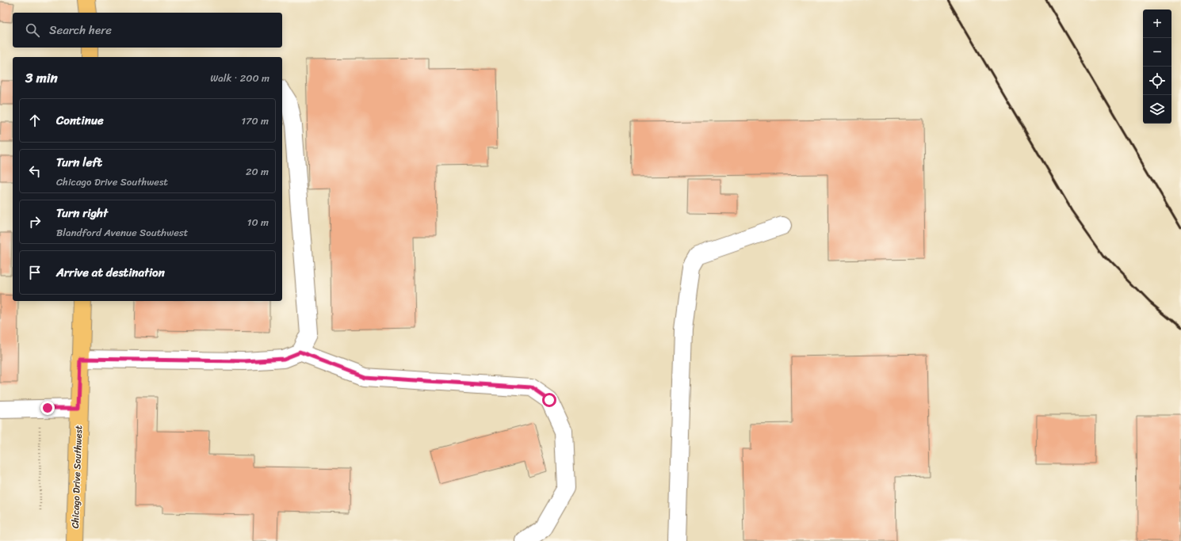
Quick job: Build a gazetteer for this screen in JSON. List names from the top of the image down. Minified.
{"streets":{"main road":["Chicago Drive Southwest"]},"page":{"map_buttons":["+","−"],"search":"Search here","heading":["3 min","Walk · 200 m"],"list":[["Continue","170 m"],["Turn left","Chicago Drive Southwest","20 m"],["Turn right","Blandford Avenue Southwest","10 m"],"Arrive at destination"]}}
